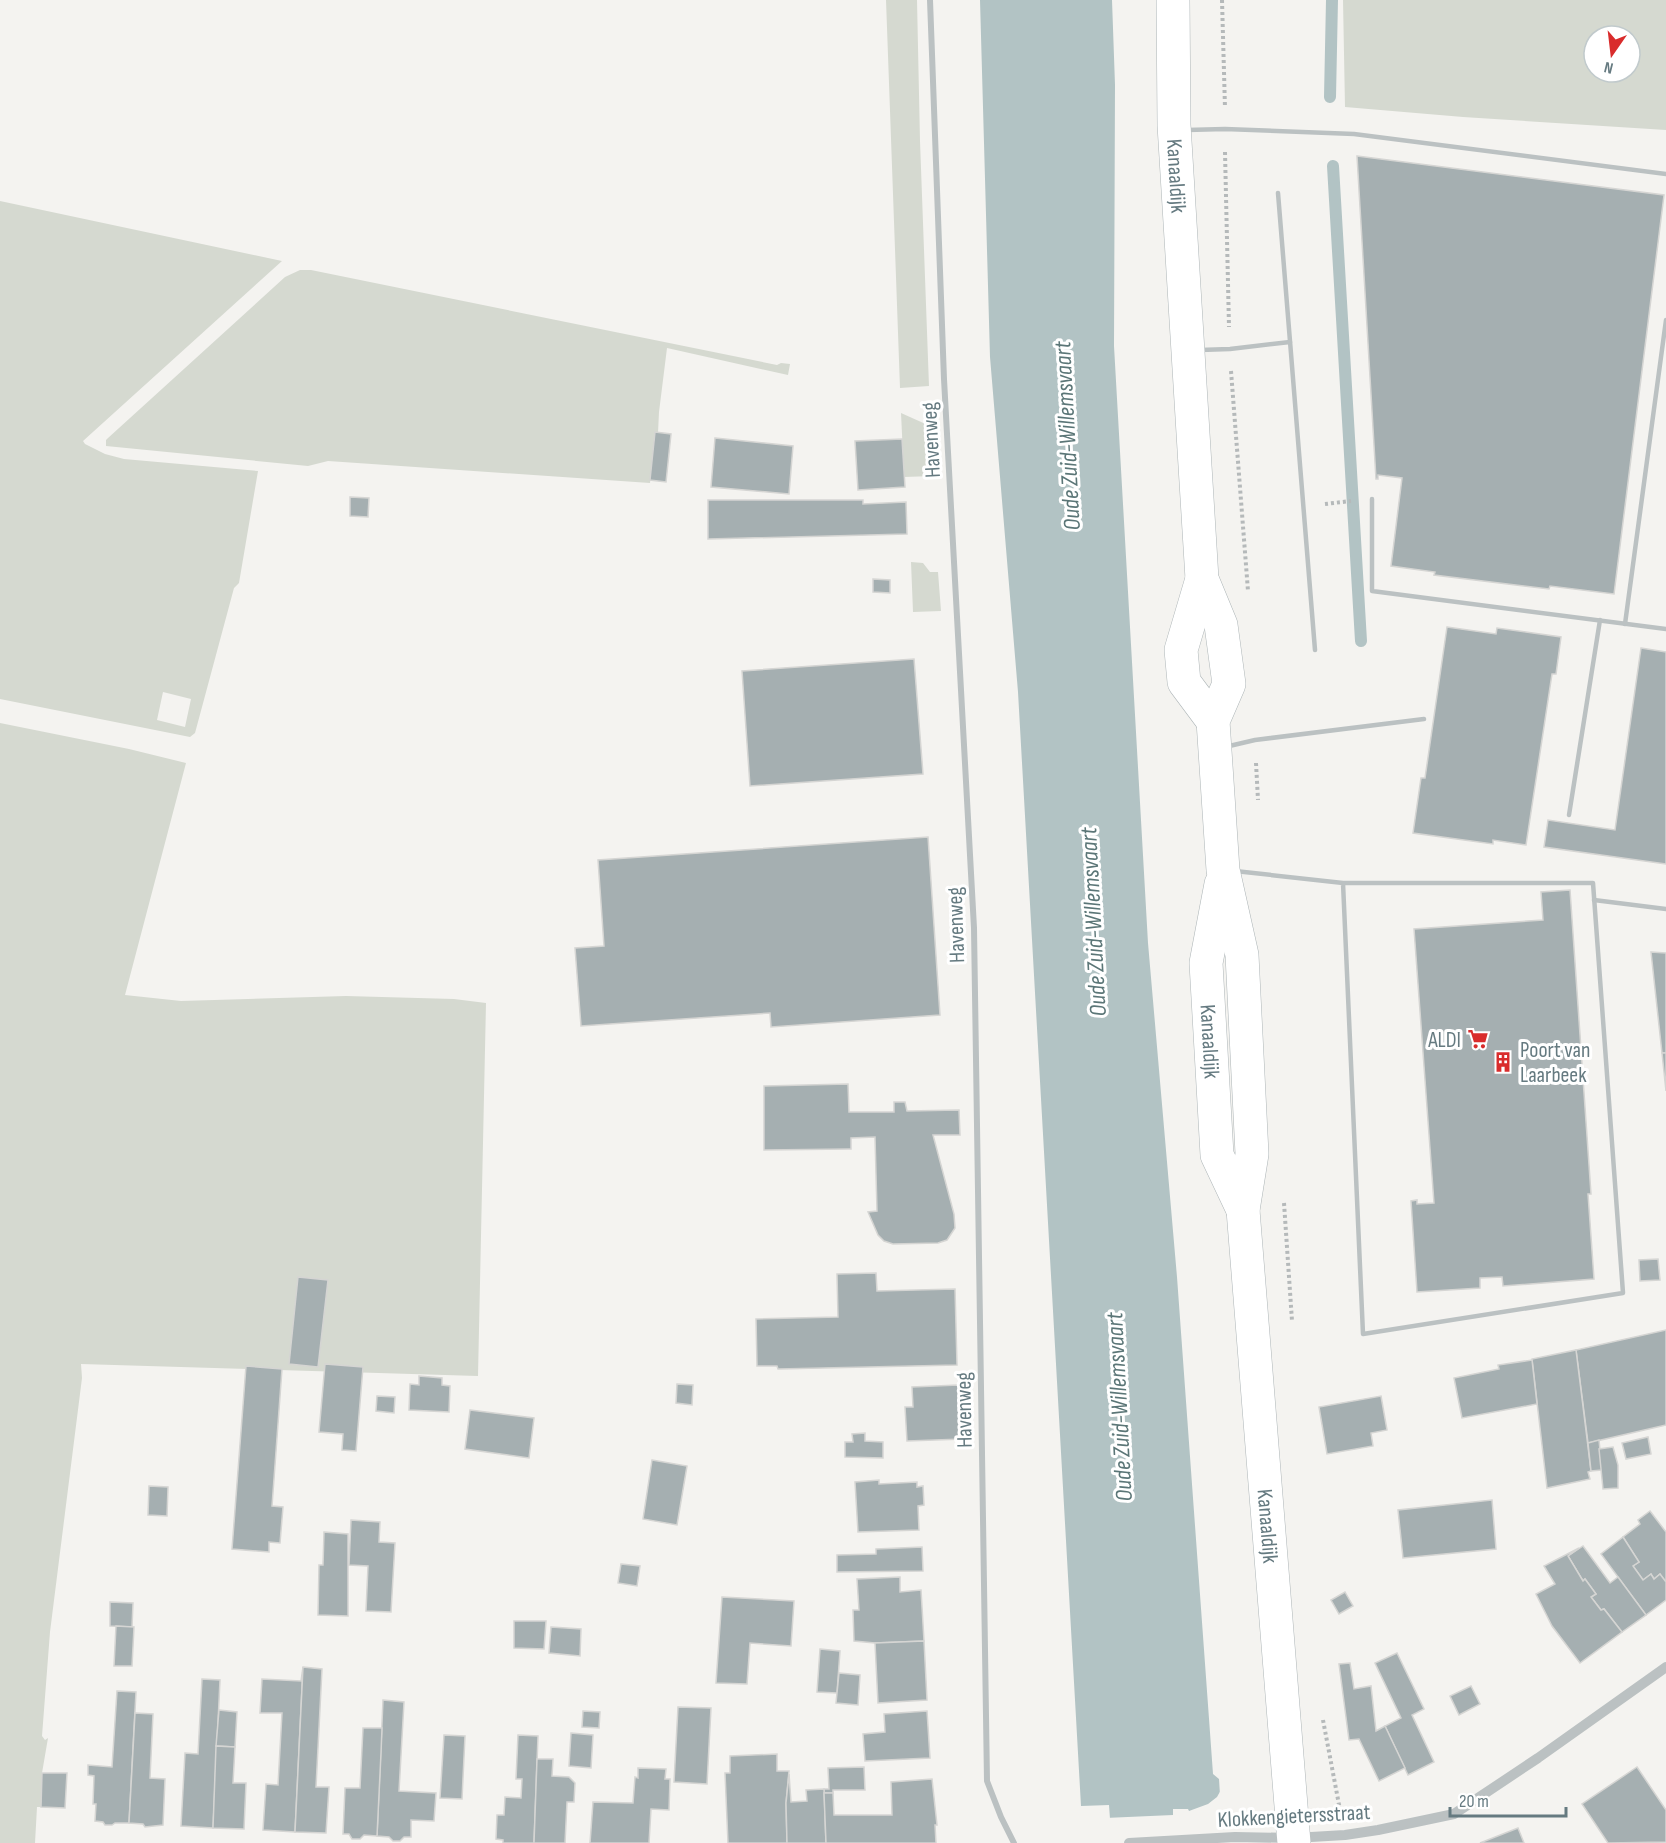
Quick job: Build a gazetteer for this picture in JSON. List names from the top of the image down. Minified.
{"streets":{"main road":["Kanaaldijk"],"street":["Havenweg","Klokkengietersstraat"]},"crossings":[["Kanaaldijk","Klokkengietersstraat"]],"water":["Oude Zuid-Willemsvaart"],"places":{"supermarket":["ALDI"],"building":["Poort van Laarbeek"]},"scale_bar":"20 m","north":"bottom"}
